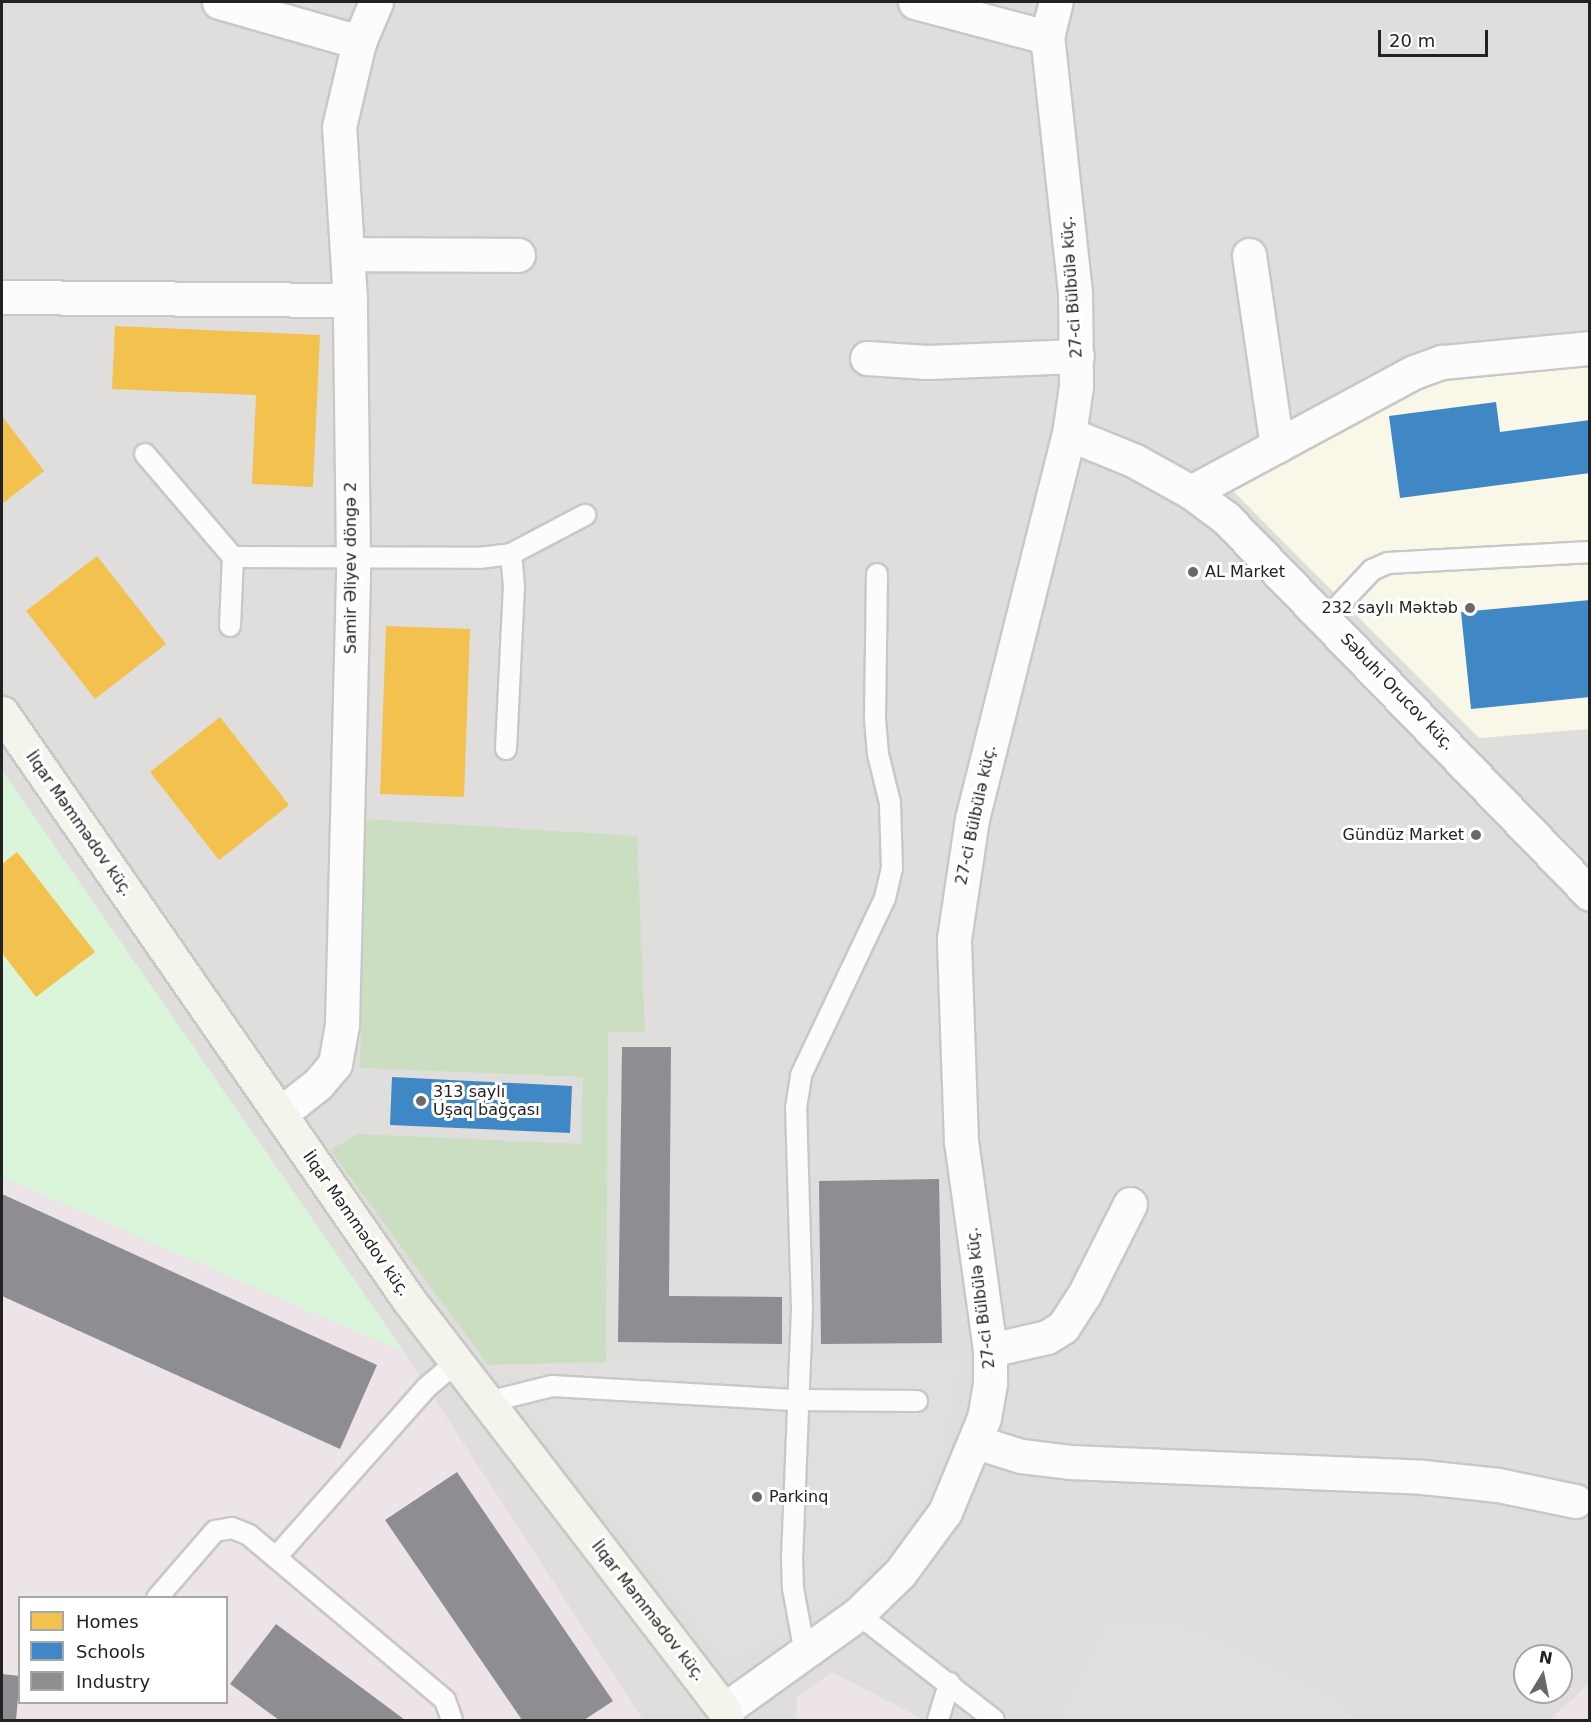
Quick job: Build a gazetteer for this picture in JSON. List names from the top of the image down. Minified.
{"streets":{"street":["27-ci Bülbülə küç.","Samir Əliyev döngə 2","Səbuhi Orucov küç.","İlqar Məmmədov küç."]},"crossings":[["27-ci Bülbülə küç.","Səbuhi Orucov küç."],["27-ci Bülbülə küç.","İlqar Məmmədov küç."],["Samir Əliyev döngə 2","İlqar Məmmədov küç."]],"places":["AL Market","232 saylı Məktəb","Gündüz Market","313 saylı Uşaq bağçası","Parkinq"],"legend":["Homes","Schools","Industry"],"scale_bar":"20 m","north":"top"}
